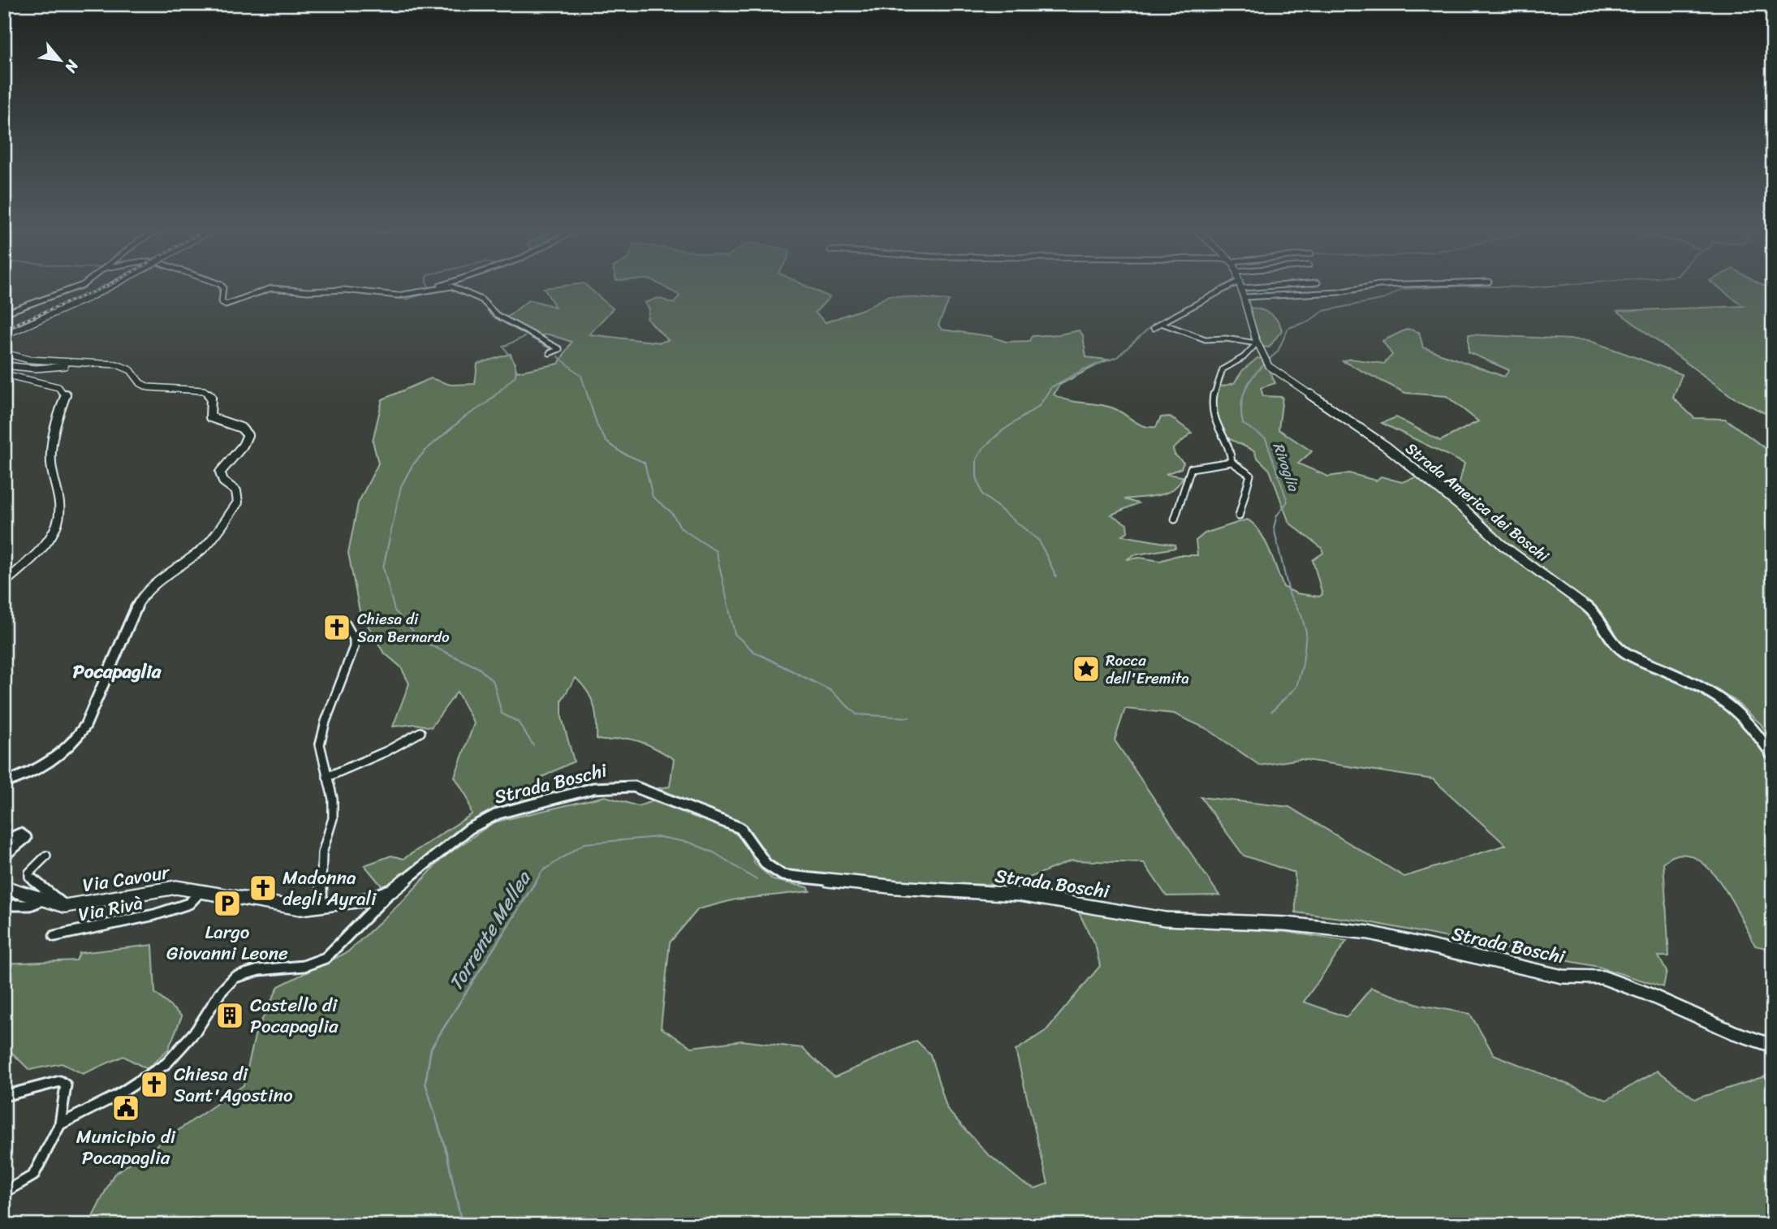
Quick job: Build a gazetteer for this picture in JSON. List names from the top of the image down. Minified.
{"streets":{"street":["Strada America dei Boschi","Strada Boschi","Via Cavour","Via Rivà"]},"crossings":[["Strada Boschi","Via Cavour"],["Via Cavour","Via Rivà"]],"districts":["Pocapaglia"],"water":["Rivoglia","Torrente Mellea"],"places":{"church":["Chiesa di San Bernardo","Madonna degli Ayrali","Chiesa di Sant'Agostino"],"place":["Rocca dell'Eremita"],"parking":["Largo Giovanni Leone"],"building":["Castello di Pocapaglia"],"public building":["Municipio di Pocapaglia"]},"north":"bottom right"}
